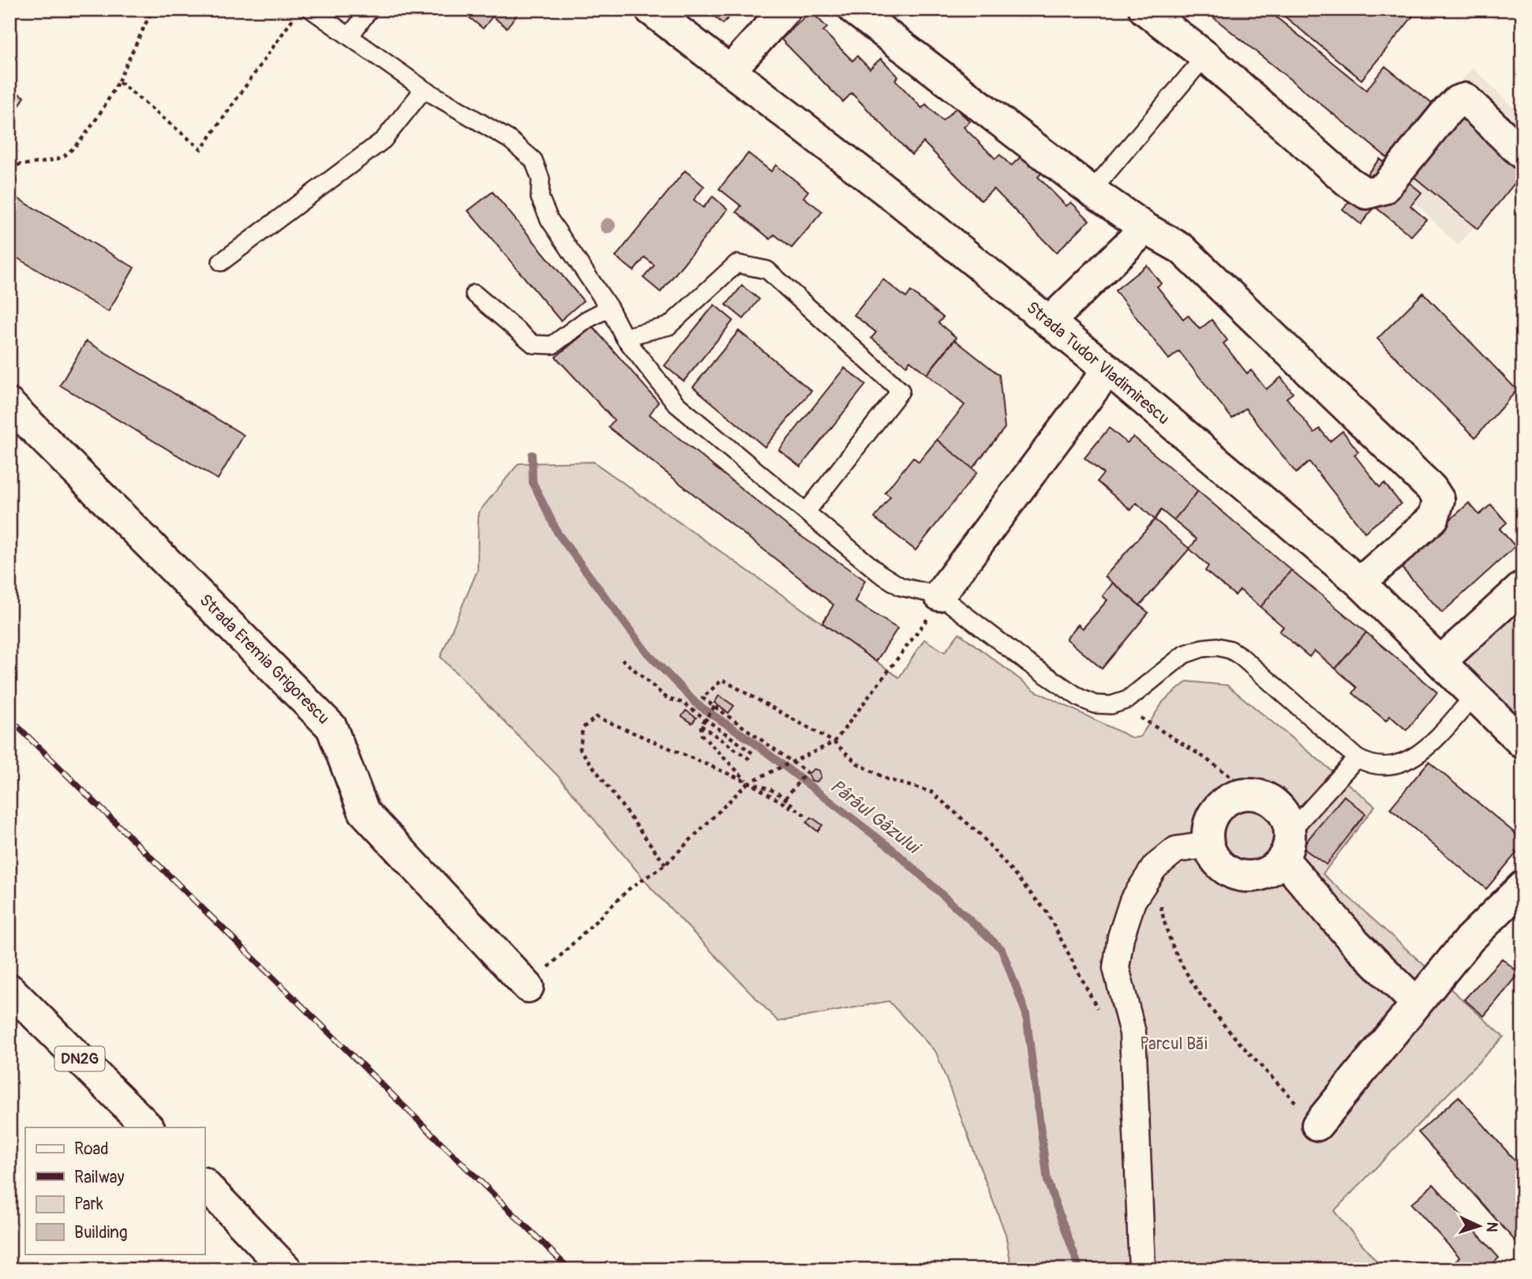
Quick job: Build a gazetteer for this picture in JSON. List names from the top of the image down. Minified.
{"streets":{"street":["Strada Tudor Vladimirescu","Strada Eremia Grigorescu","DN2G"]},"water":["Pârâul Gâzului"],"parks":["Parcul Băi"],"legend":["Road","Railway","Park","Building"],"north":"right"}
